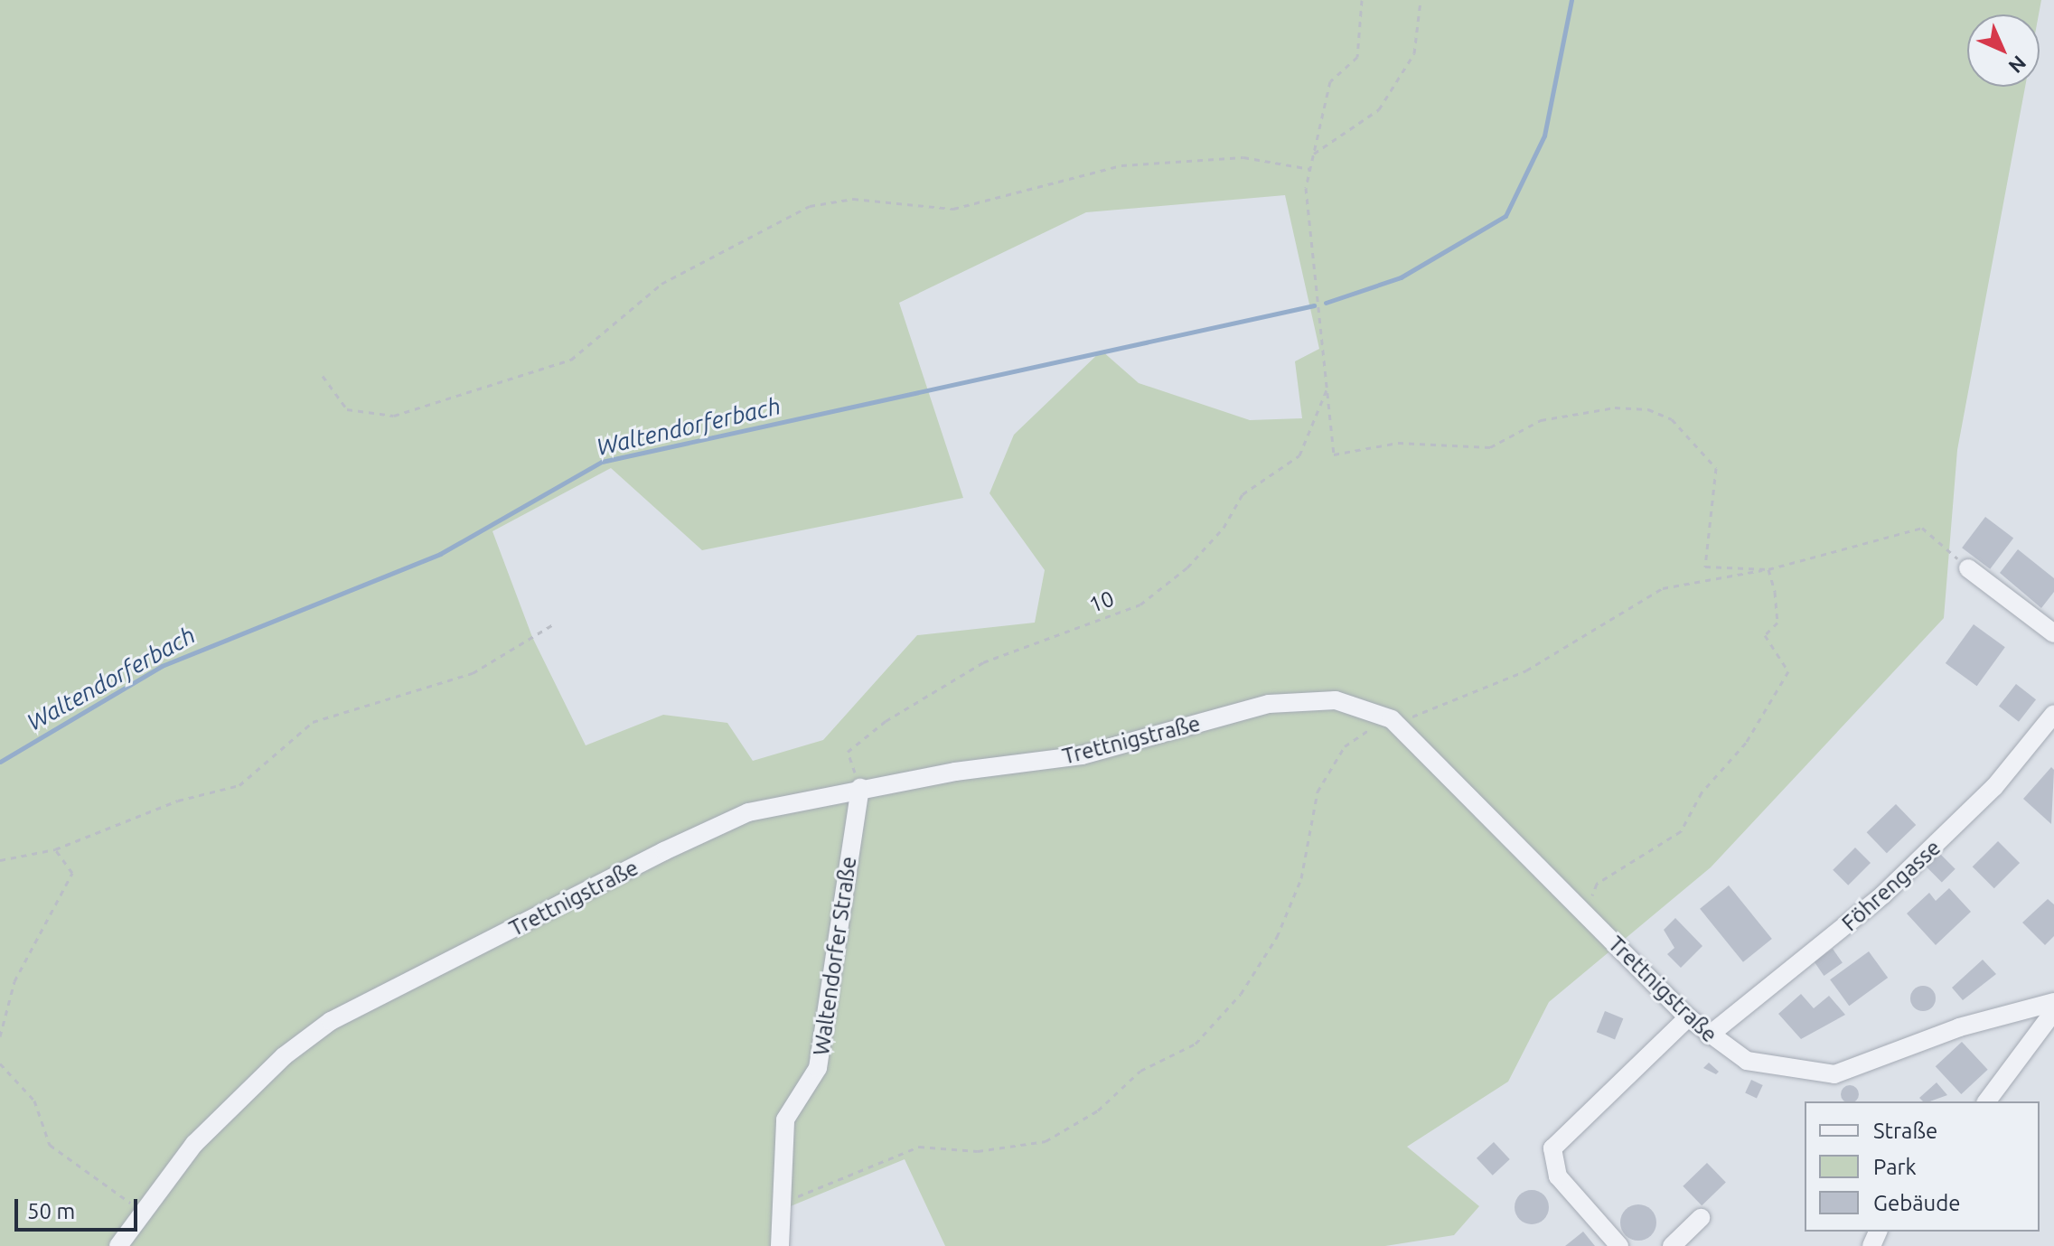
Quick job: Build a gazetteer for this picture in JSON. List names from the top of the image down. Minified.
{"streets":{"street":["Trettnigstraße","Föhrengasse","Waltendorfer Straße"],"path":["10"]},"crossings":[["10","Trettnigstraße"],["10","Waltendorfer Straße"],["Trettnigstraße","Föhrengasse"],["Trettnigstraße","Waltendorfer Straße"]],"water":["Waltendorferbach"],"legend":["Straße","Park","Gebäude"],"scale_bar":"50 m","north":"bottom right"}
